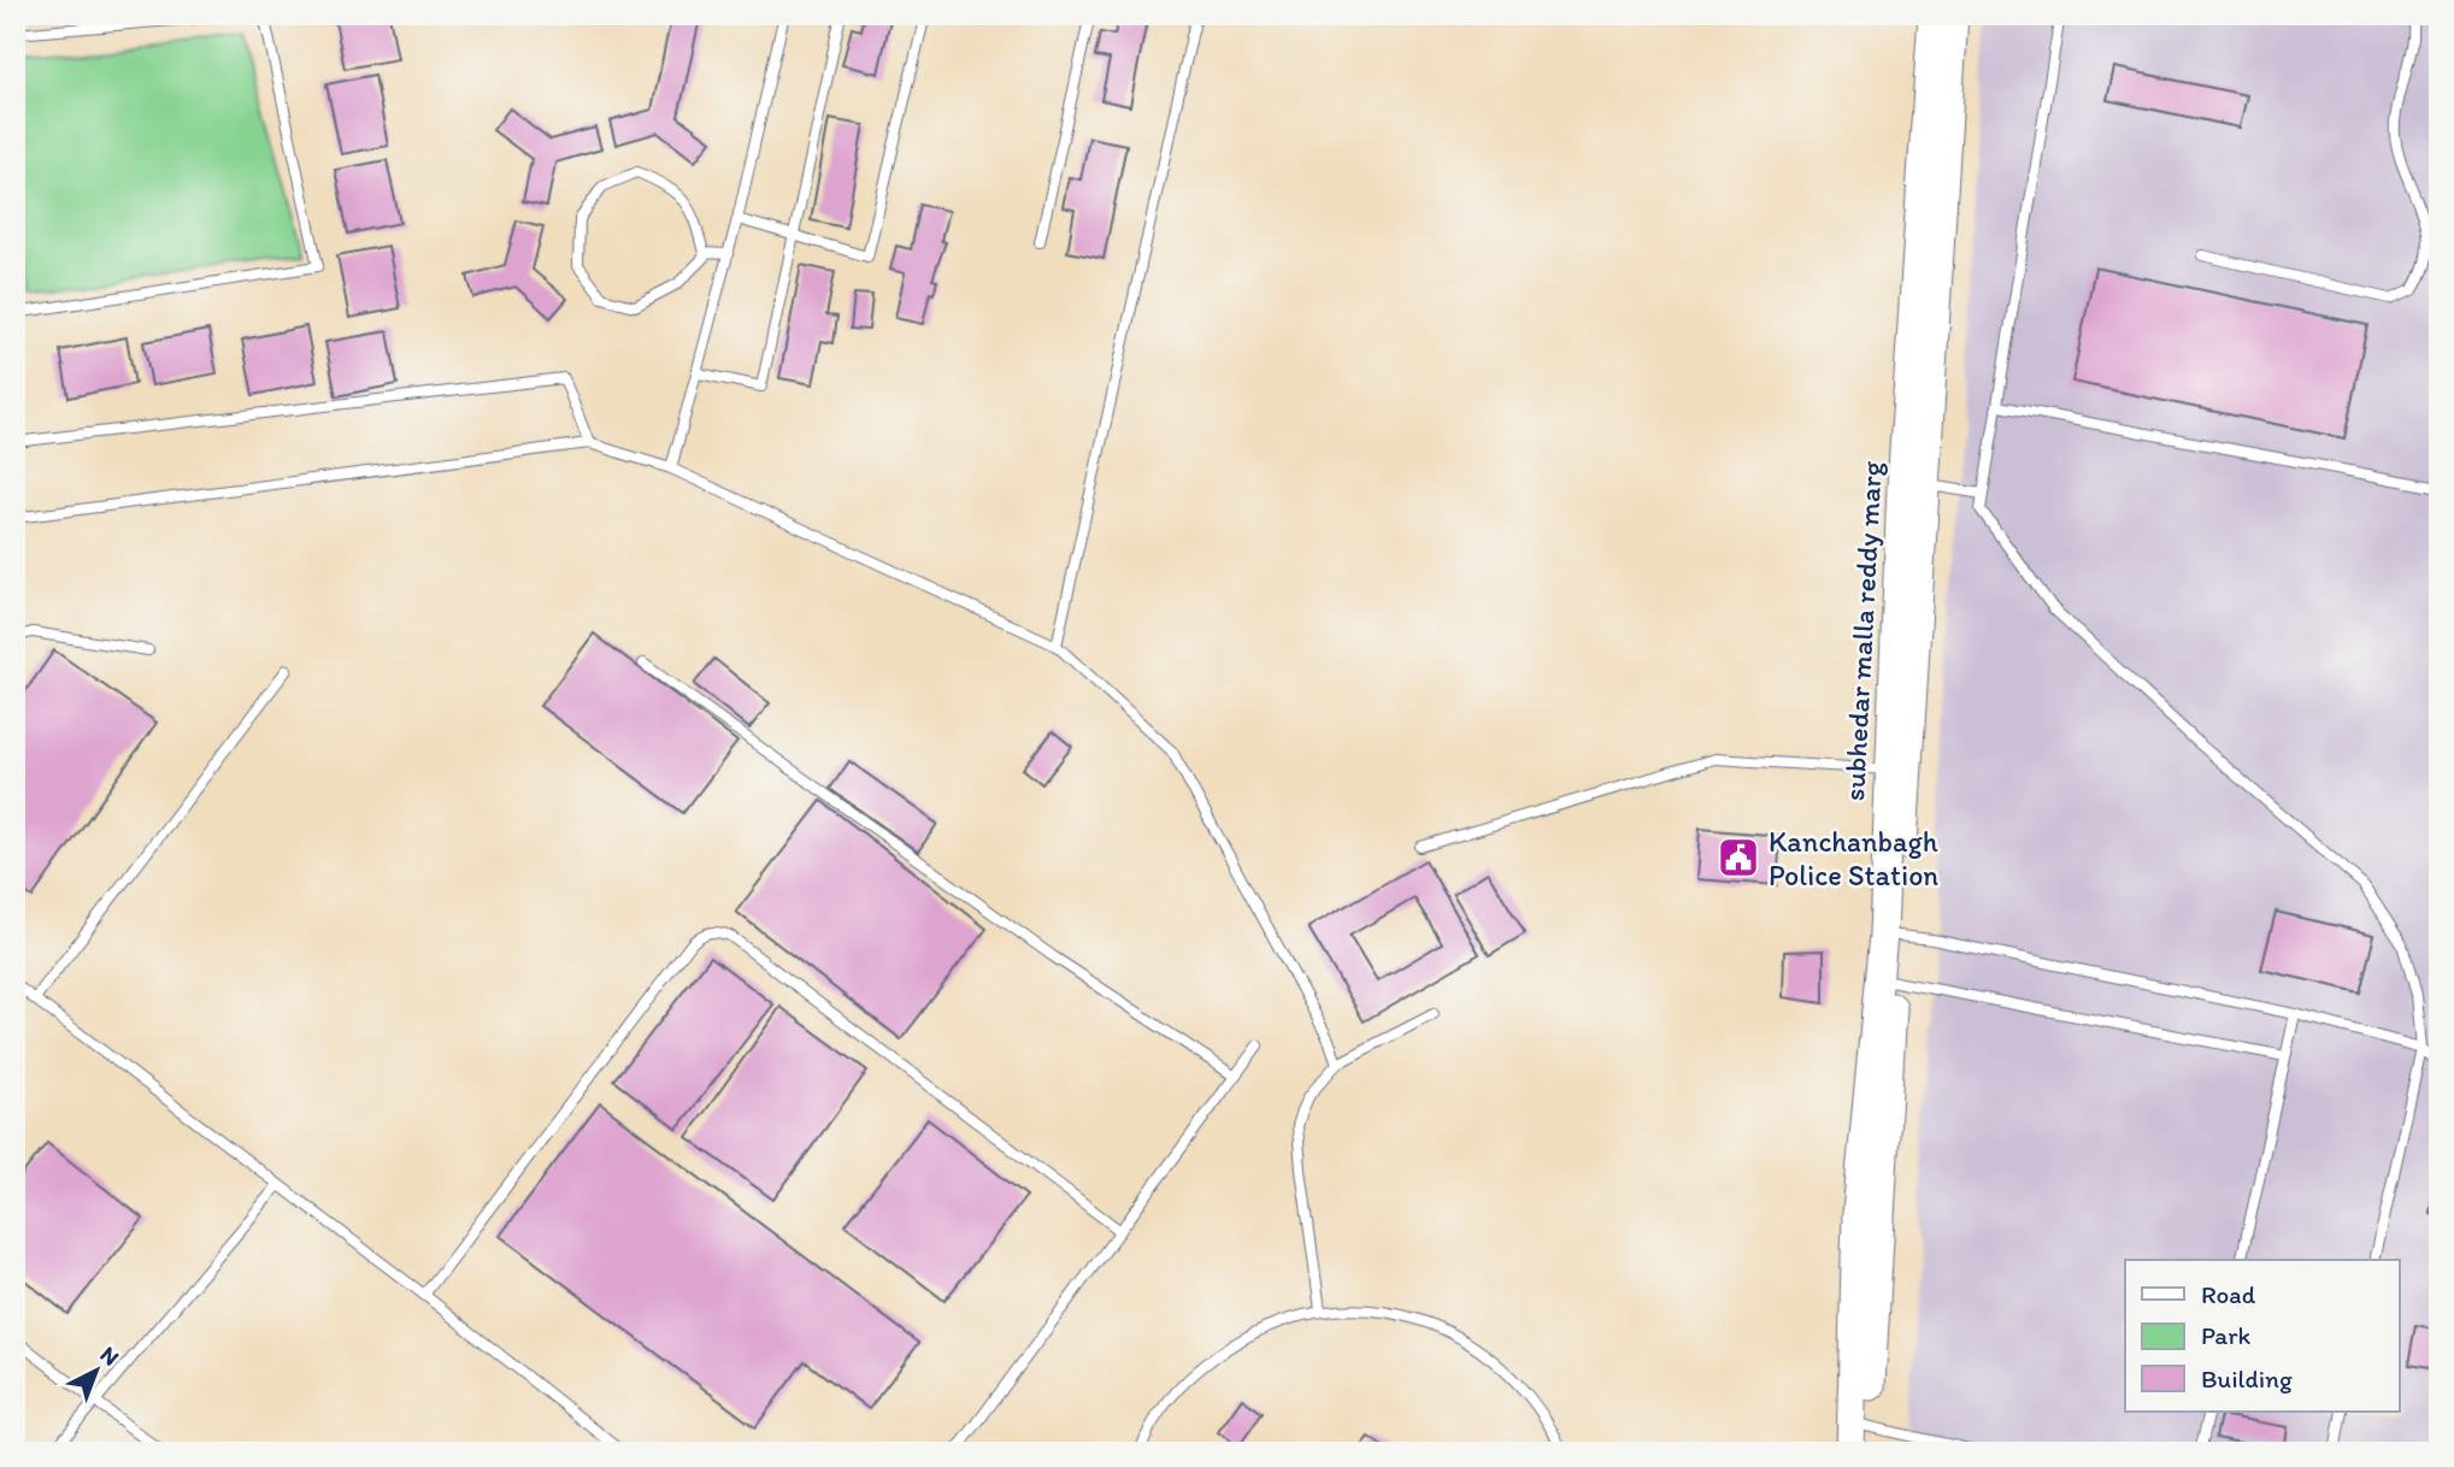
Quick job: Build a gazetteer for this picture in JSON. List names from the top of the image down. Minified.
{"streets":{"main road":["subhedar malla reddy marg"]},"places":{"public building":["Kanchanbagh Police Station"]},"legend":["Road","Park","Building"],"north":"top right"}
